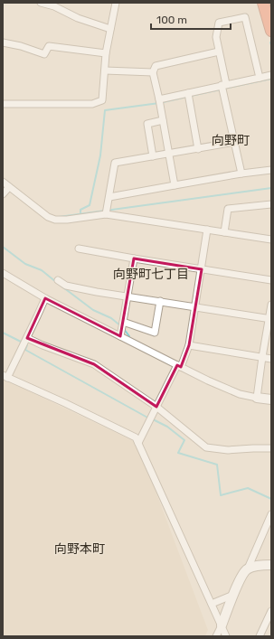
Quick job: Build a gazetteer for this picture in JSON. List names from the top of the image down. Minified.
{"districts":["向野町","向野町七丁目","向野本町"],"scale_bar":"100 m"}
